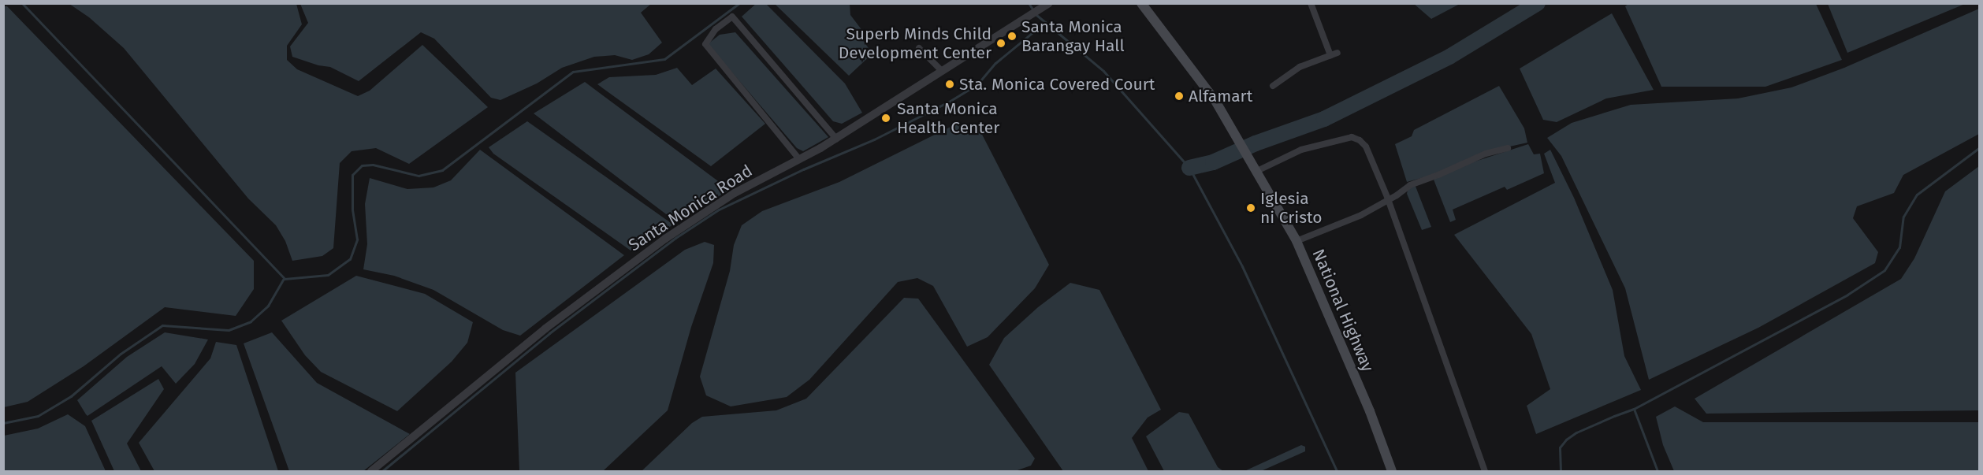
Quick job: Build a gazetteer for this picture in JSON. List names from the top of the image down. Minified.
{"streets":{"main road":["National Highway"],"street":["Santa Monica Road"]},"places":["Santa Monica Barangay Hall","Superb Minds Child Development Center","Sta. Monica Covered Court","Alfamart","Santa Monica Health Center","Iglesia ni Cristo"]}
